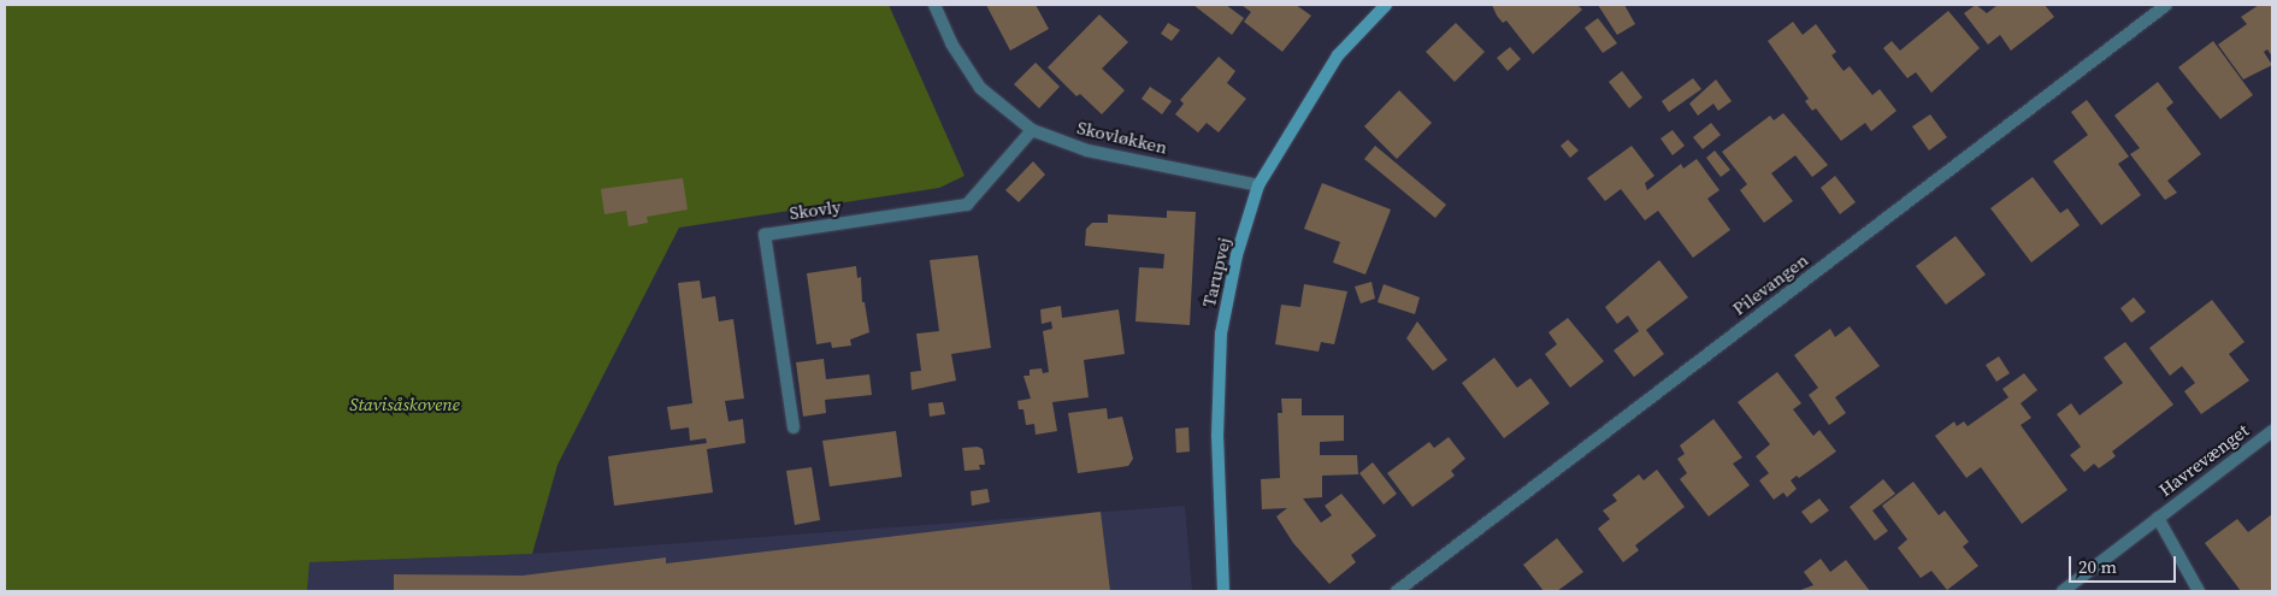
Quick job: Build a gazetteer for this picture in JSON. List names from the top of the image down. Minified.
{"streets":{"street":["Skovløkken","Skovly","Tarupvej","Pilevangen","Havrevænget"]},"crossings":[["Skovløkken","Skovly"],["Skovløkken","Tarupvej"]],"parks":["Stavisåskovene"],"scale_bar":"20 m"}
